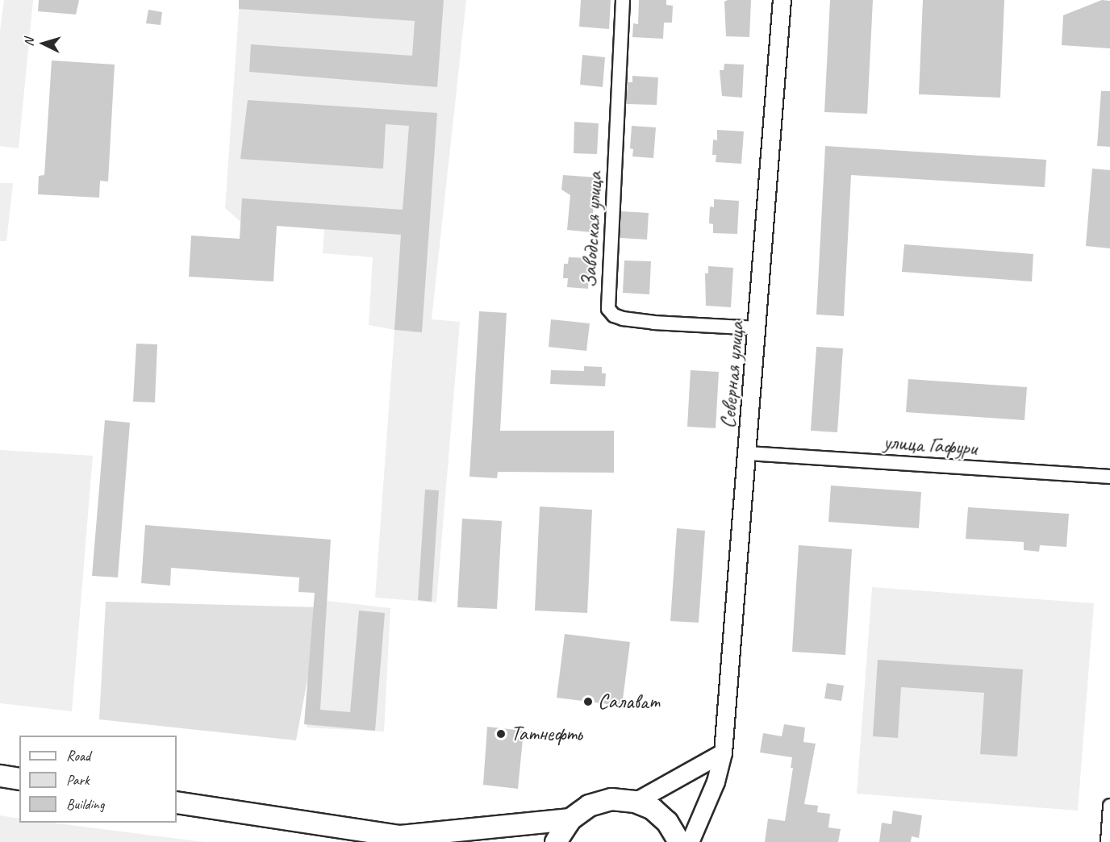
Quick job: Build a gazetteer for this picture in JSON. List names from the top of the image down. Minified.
{"streets":{"street":["Заводская улица","Северная улица","улица Гафури"]},"crossings":[["Заводская улица","Северная улица"],["Северная улица","улица Гафури"]],"places":["Салават","Татнефть"],"legend":["Road","Park","Building"],"north":"left"}
